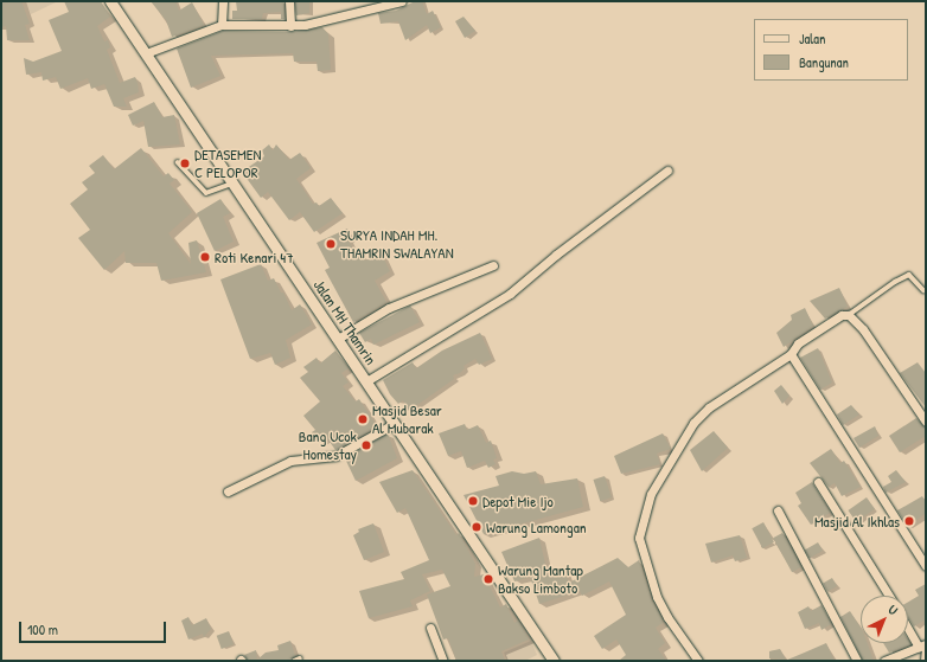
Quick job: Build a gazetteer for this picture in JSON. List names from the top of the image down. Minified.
{"streets":{"main road":["Jalan MH Thamrin"]},"places":["DETASEMEN C PELOPOR","SURYA INDAH MH. THAMRIN SWALAYAN","Roti Kenari 47","Masjid Besar Al Mubarak","Bang Ucok Homestay","Depot Mie Ijo","Masjid Al Ikhlas","Warung Lamongan","Warung Mantap Bakso Limboto"],"legend":["Jalan","Bangunan"],"scale_bar":"100 m","north":"top right"}
